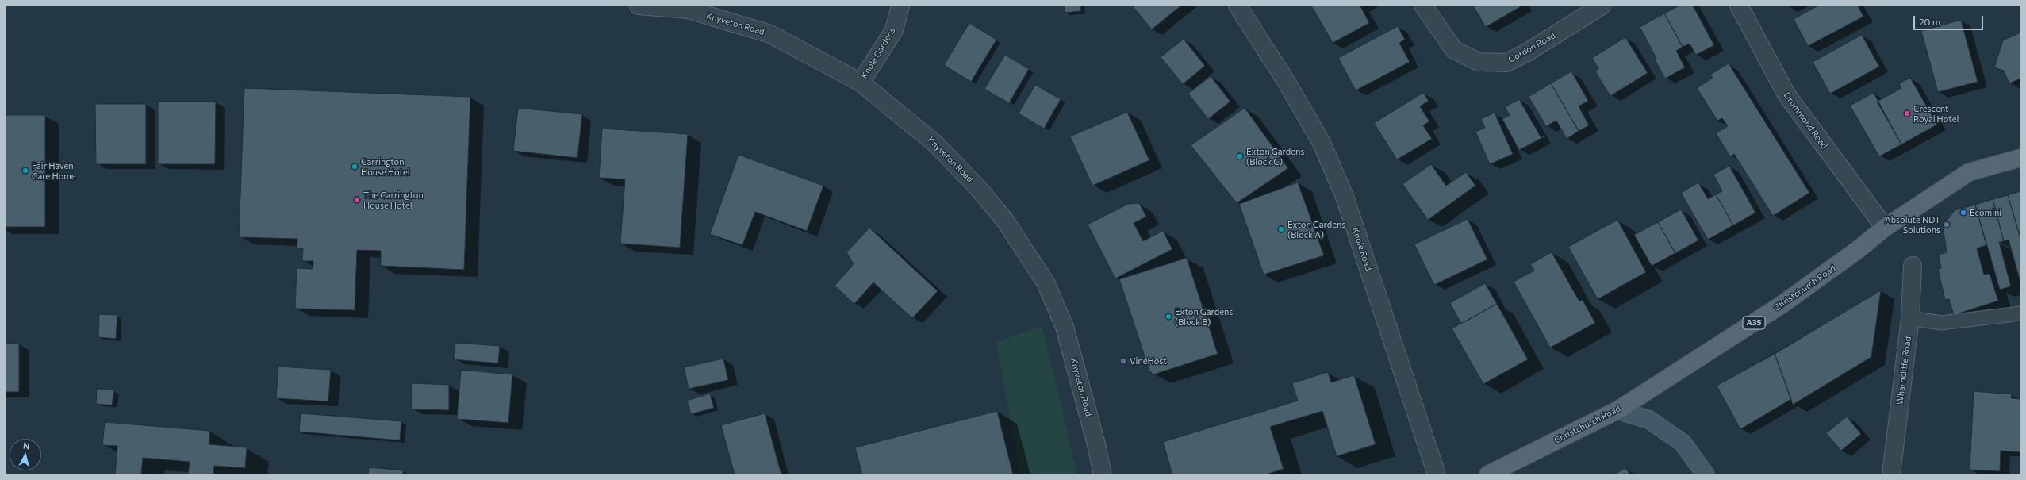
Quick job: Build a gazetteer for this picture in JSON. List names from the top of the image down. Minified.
{"streets":{"main road":["Christchurch Road","A35"],"street":["Knyveton Road","Gordon Road","Knole Gardens","Drummond Road","Knole Road","Wharncliffe Road"]},"crossings":[["Knyveton Road","Knole Gardens"],["Drummond Road","Christchurch Road"]],"places":["Crescent Royal Hotel","Exton Gardens (Block C)","Carrington House Hotel","Fair Haven Care Home","The Carrington House Hotel","Ecomini","Absolute NDT Solutions","Exton Gardens (Block A)","Exton Gardens (Block B)","VineHost"],"scale_bar":"20 m","north":"top"}
